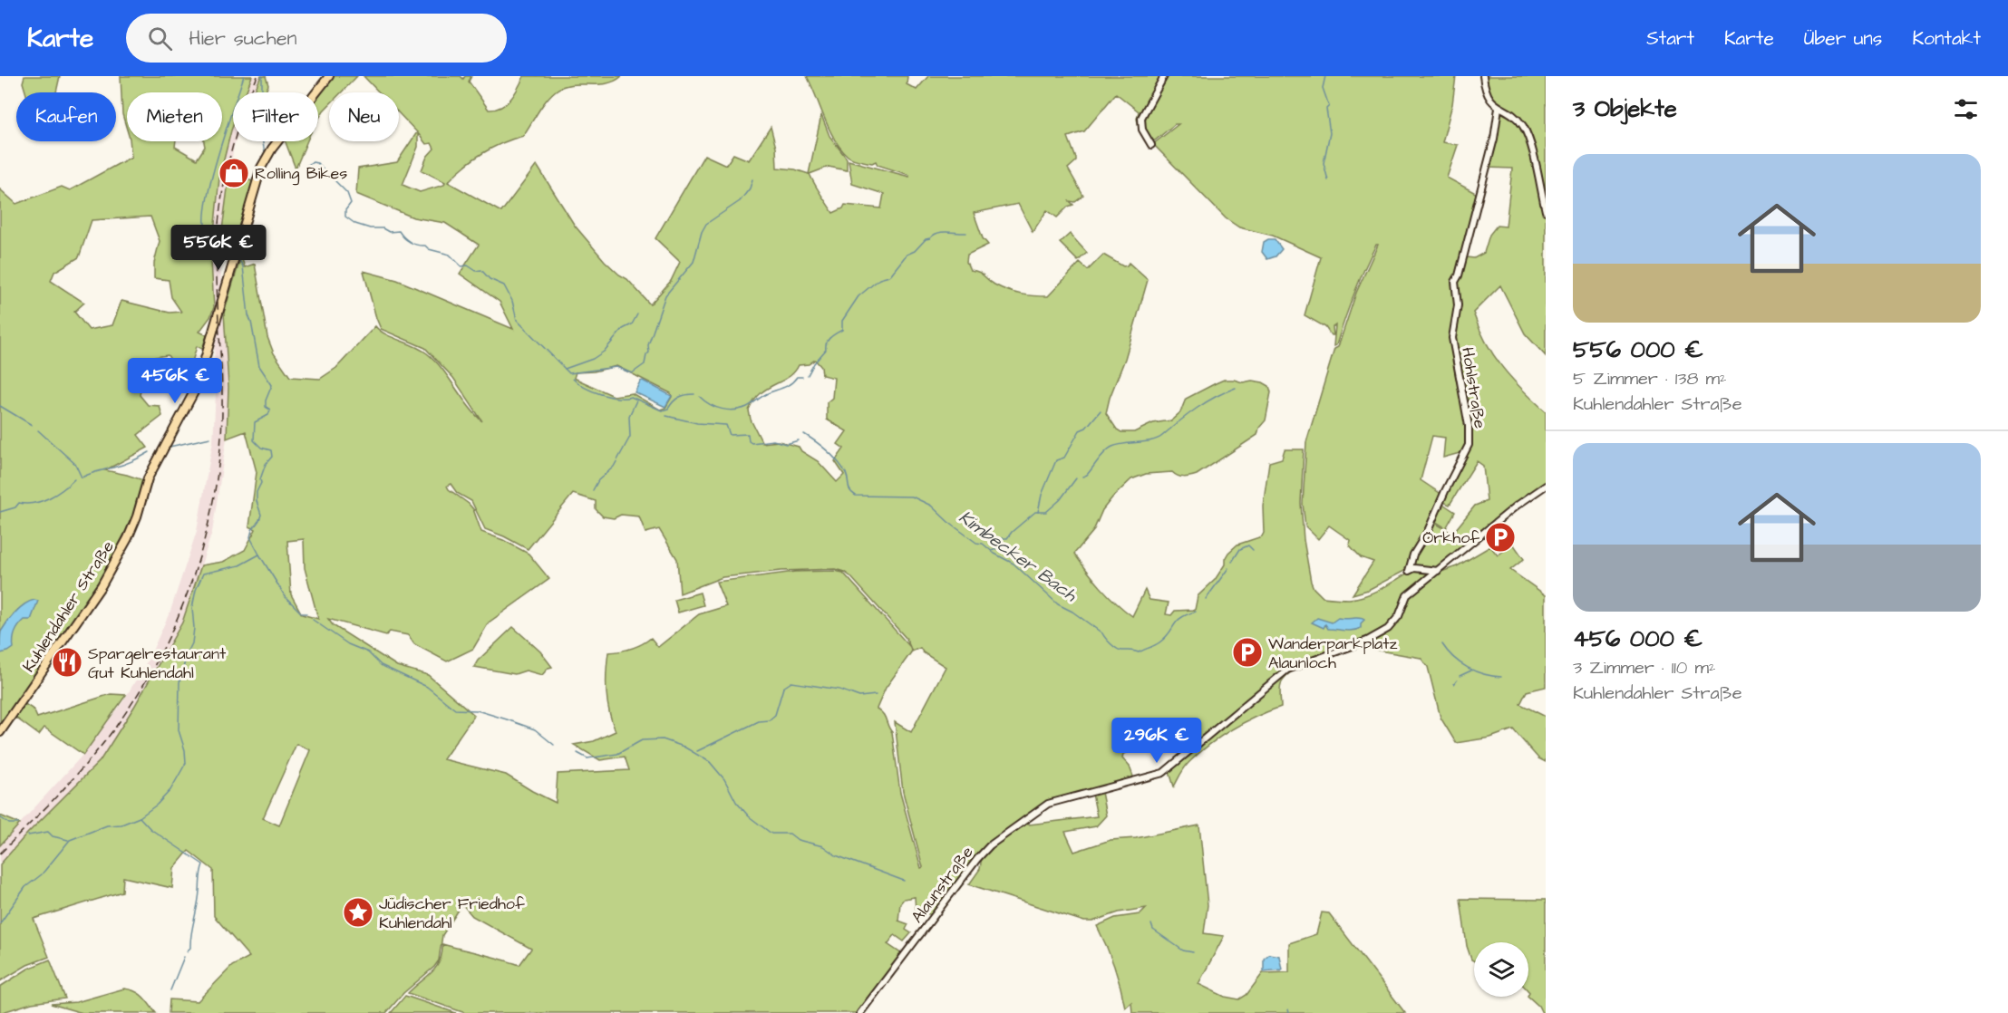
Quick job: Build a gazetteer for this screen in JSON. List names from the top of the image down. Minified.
{"streets":{"main road":["Kuhlendahler Straße"],"street":["Hohlstraße","Alaunstraße"]},"crossings":[["Hohlstraße","Alaunstraße"]],"water":["Kimbecker Bach"],"places":{"shop":["Rolling Bikes"],"parking":["Örkhof","Wanderparkplatz Alaunloch"],"restaurant":["Spargelrestaurant Gut Kuhlendahl"],"place":["Jüdischer Friedhof Kuhlendahl"]},"page":{"header":"Karte","search":"Hier suchen","nav":["Start","Karte","Über uns","Kontakt"],"heading":"3 Objekte","chip":["Kaufen","Mieten","Filter","Neu"],"list":[{"name":"556 000 €","note":"5 Zimmer · 138 m² · Kuhlendahler Straße"},{"name":"456 000 €","note":"3 Zimmer · 110 m² · Kuhlendahler Straße"}],"price":["556K €","456K €","296K €"]}}
